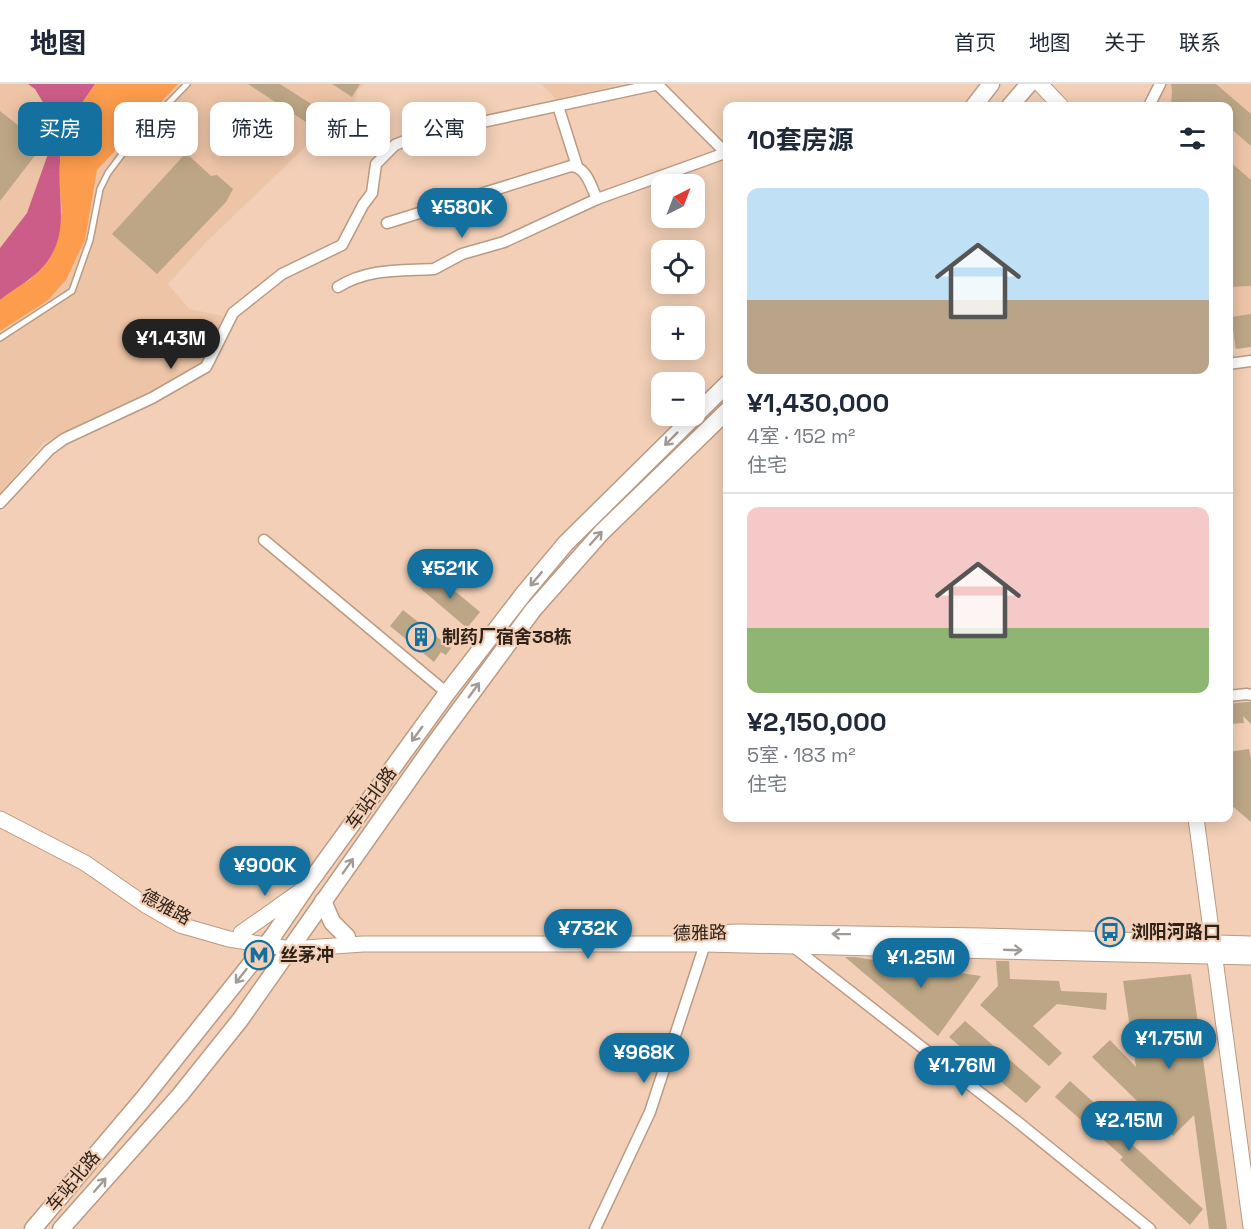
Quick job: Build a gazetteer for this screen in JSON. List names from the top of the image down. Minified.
{"streets":{"main road":["车站北路"],"street":["德雅路"]},"crossings":[["车站北路","德雅路"]],"places":{"building":["制药厂宿舍38栋"],"bus stop":["浏阳河路口"],"metro station":["丝茅冲"]},"north":"top right","page":{"header":"地图","nav":["首页","地图","关于","联系"],"chip":["买房","租房","筛选","新上","公寓"],"heading":"10套房源","map_buttons":["+","−"],"list":[{"name":"¥1,430,000","note":"4室 · 152 m² · 住宅"},{"name":"¥2,150,000","note":"5室 · 183 m² · 住宅"}],"price":["¥580K","¥1.43M","¥521K","¥900K","¥732K","¥1.25M","¥1.75M","¥968K","¥1.76M","¥2.15M"]}}
